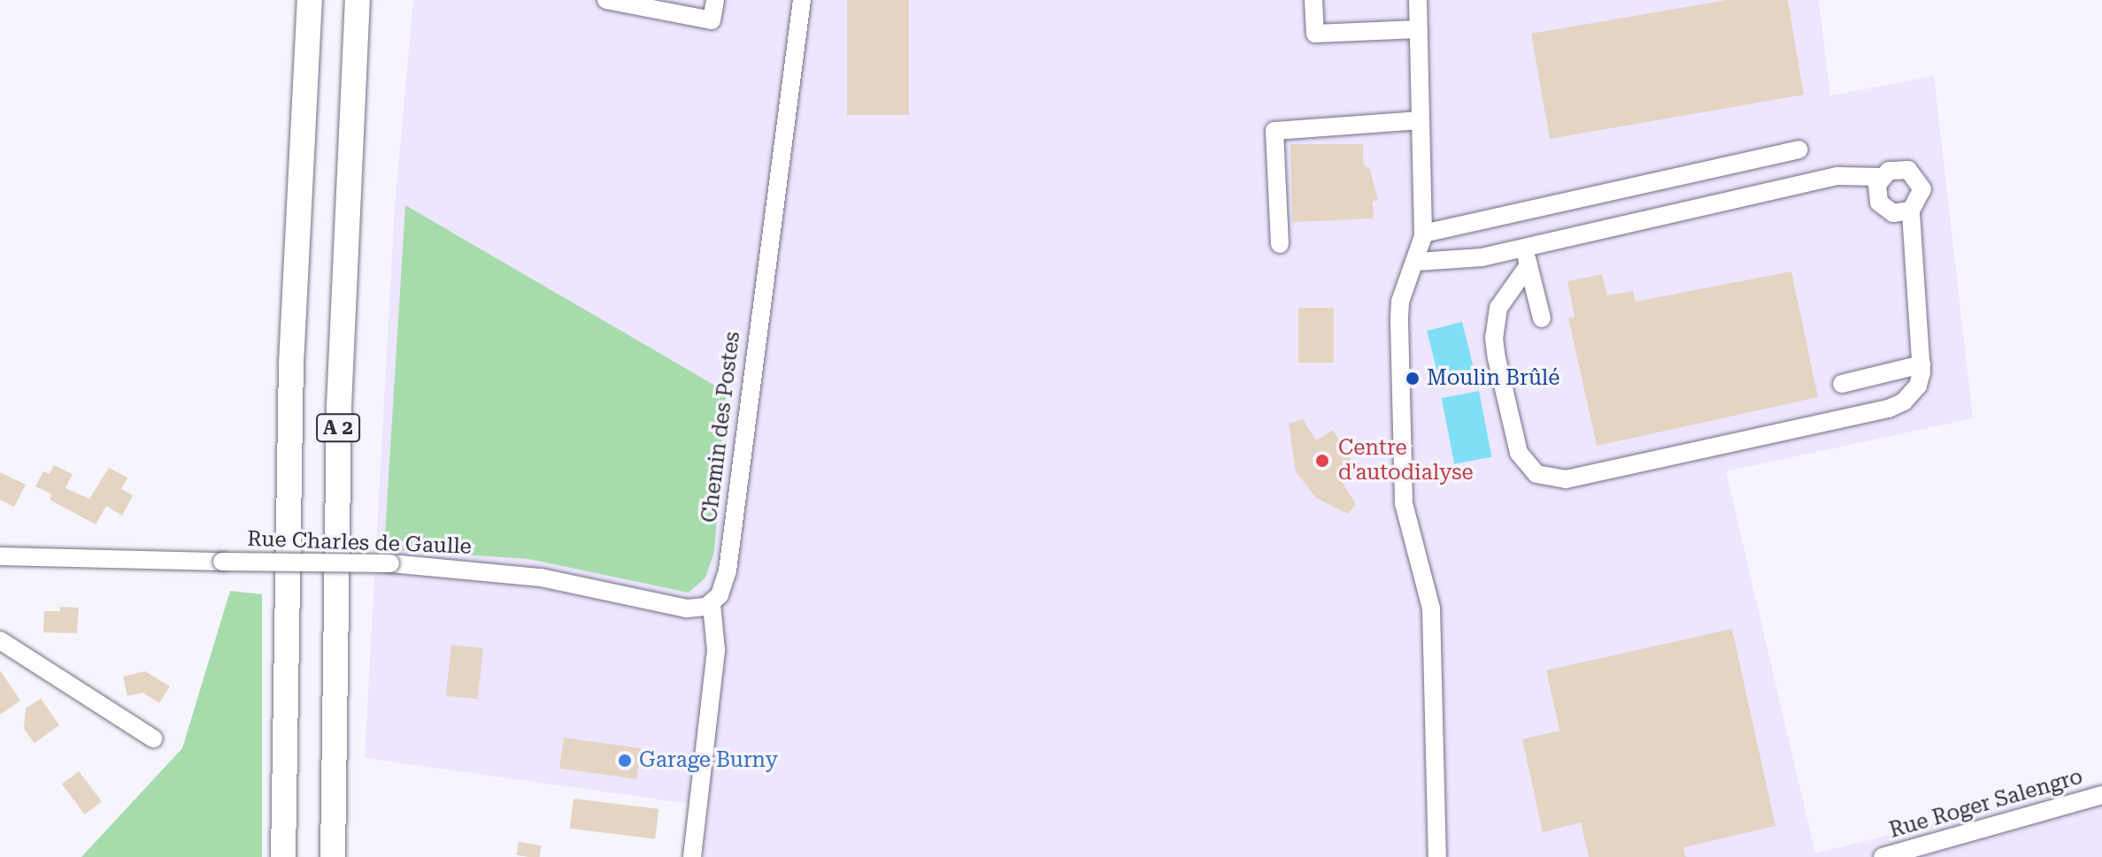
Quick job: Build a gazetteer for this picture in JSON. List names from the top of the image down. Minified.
{"streets":{"highway":["A 2"],"street":["Chemin des Postes","Rue Charles de Gaulle","Rue Roger Salengro"]},"crossings":[["Chemin des Postes","Rue Charles de Gaulle"]],"places":["Moulin Brûlé","Centre d'autodialyse","Garage Burny"]}
